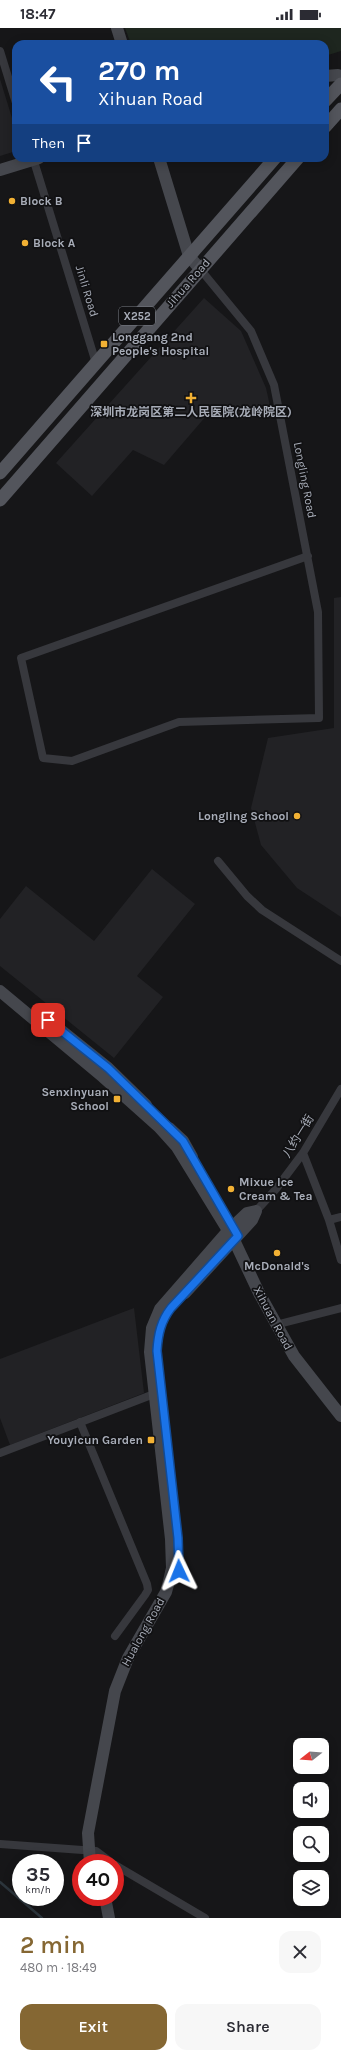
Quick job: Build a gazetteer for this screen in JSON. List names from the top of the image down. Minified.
{"streets":{"main road":["Jihua Road","X252"],"street":["Jinli Road","Longling Road","八约一街","Xihuan Road","Hualong Road"]},"crossings":[["Jihua Road","Jinli Road"],["Jihua Road","Longling Road"],["八约一街","Hualong Road"],["Xihuan Road","Hualong Road"]],"places":{"other":["Block B","Block A","Longling School","Mixue Ice Cream & Tea","McDonald's"],"transit":["Longgang 2nd People's Hospital","Senxinyuan School","Youyicun Garden"],"health":["深圳市龙岗区第二人民医院(龙岭院区)"]},"north":"left","page":{"status":"18:47","turn":["270 m","Xihuan Road"],"then":"Then","speed":"35 km/h","limit":"40","heading":["2 min","480 m · 18:49"],"buttons":["Exit","Share"]}}
